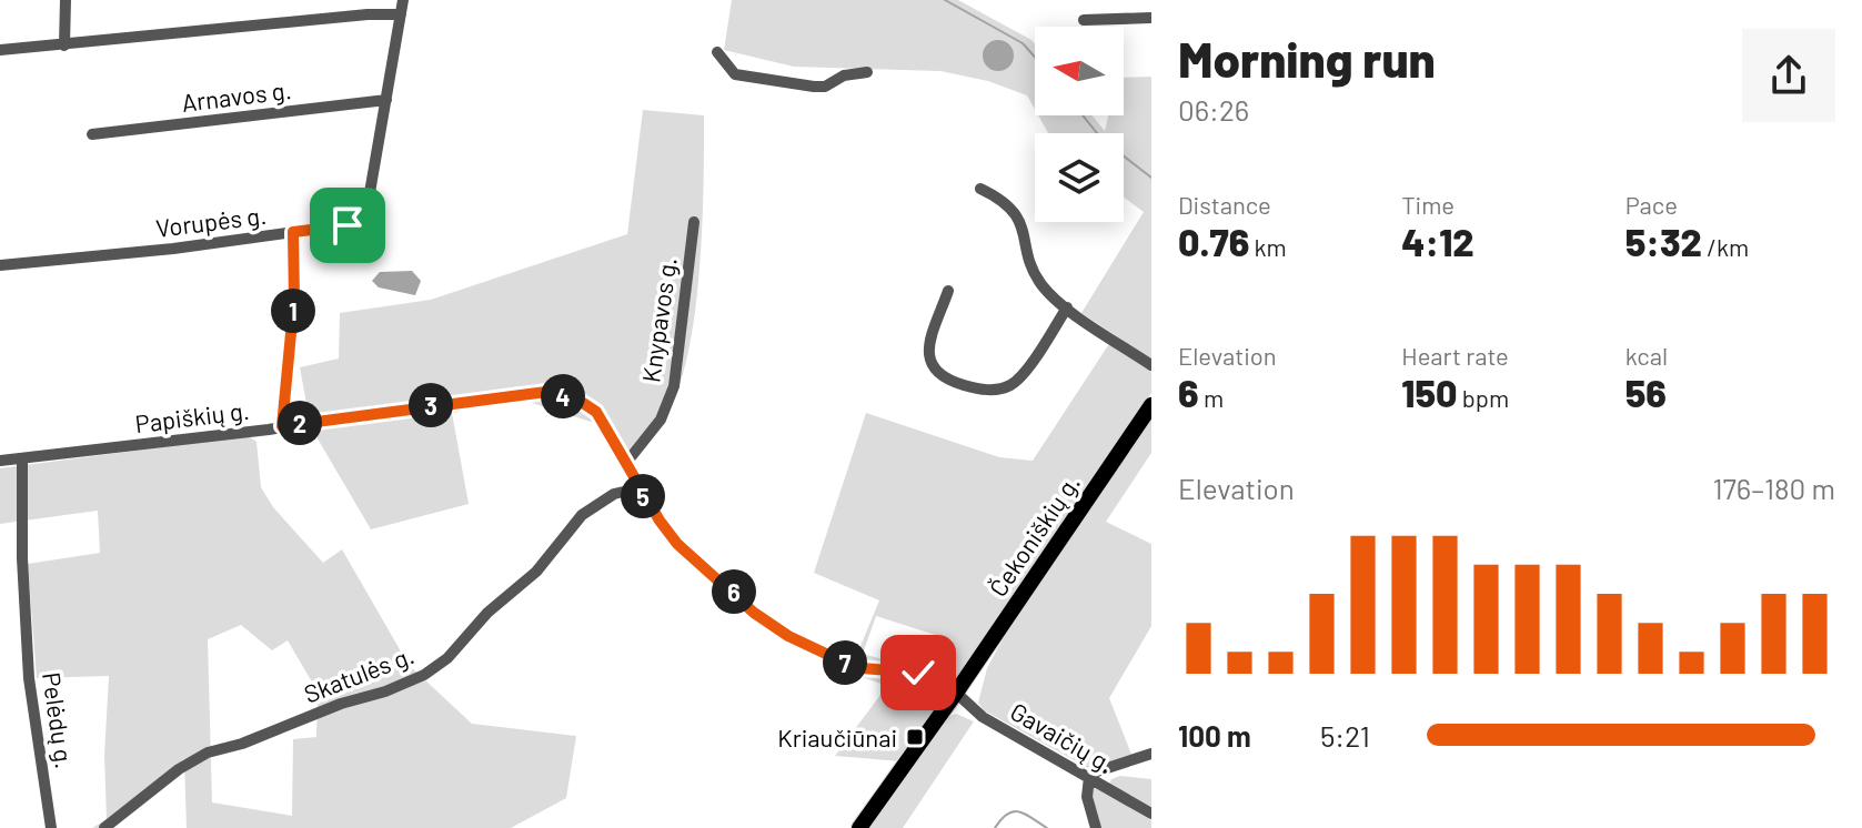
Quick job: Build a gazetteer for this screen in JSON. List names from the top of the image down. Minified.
{"streets":{"main road":["Čekoniškių g."],"street":["Arnavos g.","Vorupės g.","Knypavos g.","Papiškių g.","Skatulės g.","Pelėdų g.","Gavaičių g."]},"crossings":[["Arnavos g.","Vorupės g."],["Knypavos g.","Papiškių g."],["Papiškių g.","Čekoniškių g."],["Papiškių g.","Skatulės g."],["Papiškių g.","Pelėdų g."],["Papiškių g.","Gavaičių g."],["Čekoniškių g.","Gavaičių g."]],"places":{"transit":["Kriaučiūnai"]},"north":"left","page":{"heading":["Morning run","06:26"],"stats":[["Distance","0.76 km"],["Time","4:12"],["Pace","5:32 /km"],["Elevation","6 m"],["Heart rate","150 bpm"],["kcal","56"]],"pins":["1","4","3","2","5","6","7"],"chart":["Elevation","176–180 m"],"list":[{"name":"100 m","note":"5:21"}]}}
